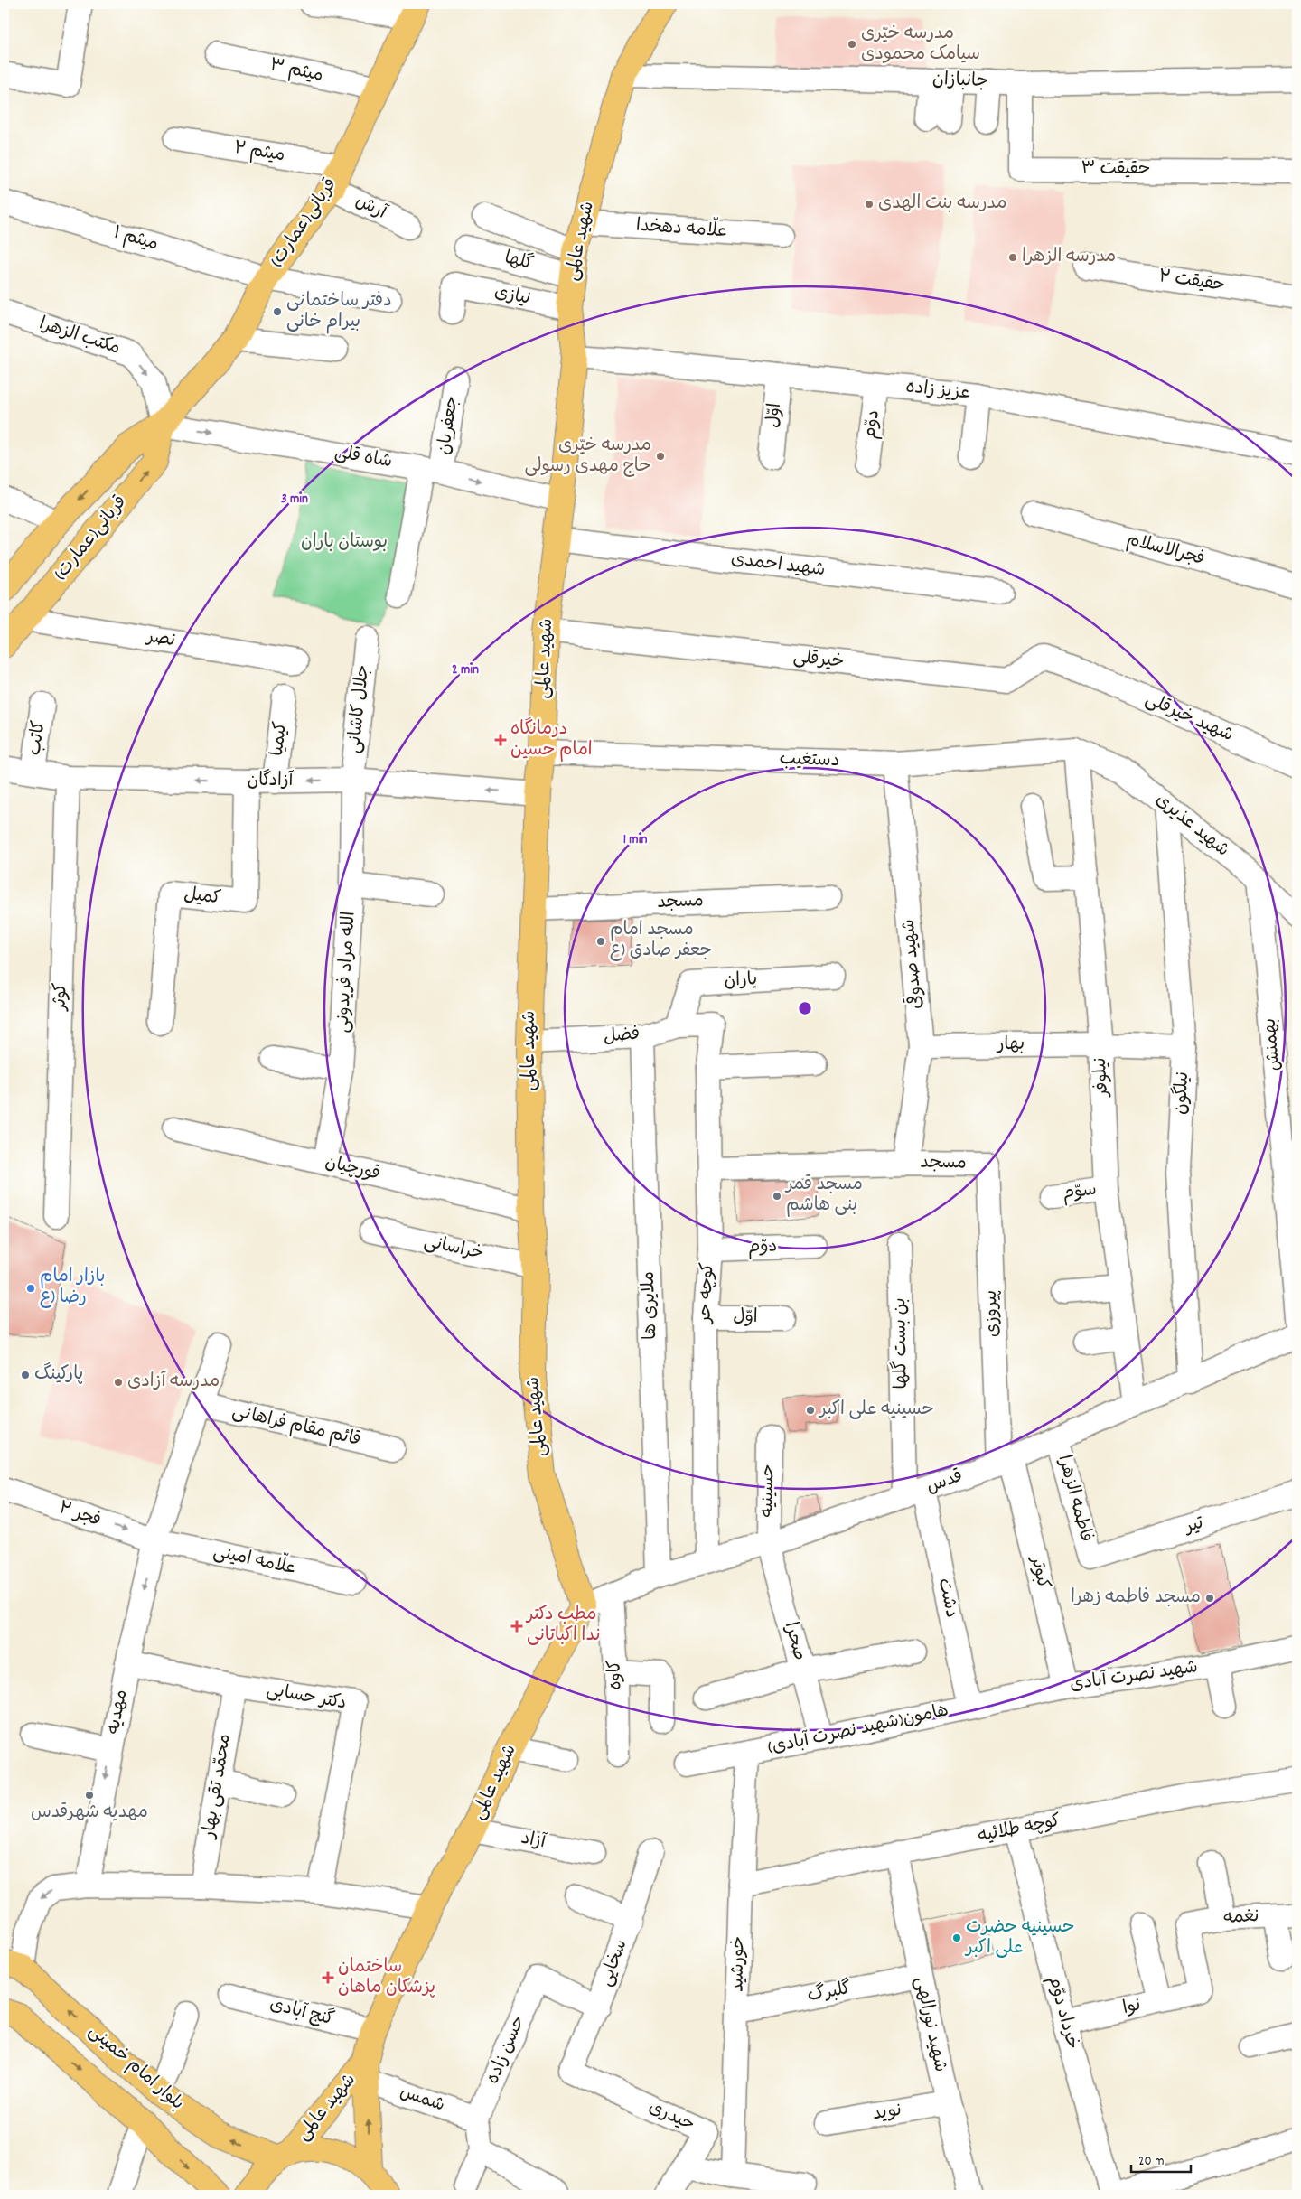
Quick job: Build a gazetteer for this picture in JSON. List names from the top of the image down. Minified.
{"streets":{"main road":["(عمارت)قربانی","شهید عالمی","بلوار امام خمینی"],"street":["میثم ۳","جانبازان","میثم ۲","حقیقت ۳","آرش","علّامه دهخدا","میثم ۱","گلها","حقیقت ۲","نیازی","مکتب الزهرا","عزیز زاده","اوّل","دوّم","جعفریان","شاه قلی","فجرالاسلام","شهید احمدی","نصر","خیرقلی","جلال کاشانی","شهید خیرقلی","کاتب","کیمیا","دستغیب","آزادگان","شهید عذیری","کمیل","مسجد","شهید صدوقی","الله مراد فریدونی","یاران","کوثر","فضل","بهمنش","بهار","نیلوفر","نیلگون","قورچیان","سوّم","خراسانی","کوچه حر","ملایری ها","پیروزی","بن بست گلها","قائم مقام فراهانی","قدس","حسینیه","فاطمه الزهرا","فجر ۲","تیر","علّامه امینی","کبوتر","دشت","صحرا","کاوه","شهید نصرت آبادی","دکتر حسابی","مهدیه","(شهید نصرت آبادی)هامون","محمّد تقی بهار","کوچه طلائیه","آزاد","نغمه","سخایی","خورشید","گلبرگ","نوا","گنج آبادی","خرداد دوّم","شهید نورالهی","حسن زاده","شمس","نوید","حیدری"]},"crossings":[["میثم ۳","(عمارت)قربانی"],["جانبازان","حقیقت ۳"],["جانبازان","شهید عالمی"],["میثم ۲","(عمارت)قربانی"],["آرش","(عمارت)قربانی"],["(عمارت)قربانی","میثم ۱"],["(عمارت)قربانی","مکتب الزهرا"],["(عمارت)قربانی","شاه قلی"],["(عمارت)قربانی","نصر"],["علّامه دهخدا","شهید عالمی"],["شهید عالمی","گلها"],["شهید عالمی","نیازی"],["شهید عالمی","عزیز زاده"],["شهید عالمی","شاه قلی"],["شهید عالمی","شهید احمدی"],["شهید عالمی","خیرقلی"],["شهید عالمی","دستغیب"],["شهید عالمی","آزادگان"],["شهید عالمی","مسجد"],["شهید عالمی","فضل"],["شهید عالمی","قورچیان"],["شهید عالمی","خراسانی"],["شهید عالمی","قدس"],["شهید عالمی","آزاد"],["شهید عالمی","گنج آبادی"],["شهید عالمی","بلوار امام خمینی"],["شهید عالمی","شمس"],["مکتب الزهرا","شاه قلی"],["عزیز زاده","اوّل"],["عزیز زاده","دوّم"],["اوّل","کوچه حر"],["دوّم","کوچه حر"],["جعفریان","شاه قلی"],["خیرقلی","شهید خیرقلی"],["جلال کاشانی","آزادگان"],["جلال کاشانی","الله مراد فریدونی"],["کاتب","آزادگان"],["کیمیا","آزادگان"],["دستغیب","شهید عذیری"],["دستغیب","شهید صدوقی"],["دستغیب","نیلوفر"],["آزادگان","کمیل"],["آزادگان","الله مراد فریدونی"],["آزادگان","کوثر"],["شهید عذیری","بهمنش"],["شهید عذیری","نیلوفر"],["شهید عذیری","نیلگون"],["مسجد","شهید صدوقی"],["مسجد","کوچه حر"],["مسجد","پیروزی"],["شهید صدوقی","بهار"],["الله مراد فریدونی","قورچیان"],["یاران","فضل"],["فضل","کوچه حر"],["فضل","ملایری ها"],["بهار","نیلوفر"],["بهار","نیلگون"],["نیلوفر","سوّم"],["نیلوفر","قدس"],["نیلگون","قدس"],["کوچه حر","قدس"],["ملایری ها","قدس"],["پیروزی","قدس"],["پیروزی","کبوتر"],["بن بست گلها","قدس"],["بن بست گلها","دشت"],["قائم مقام فراهانی","مهدیه"],["قدس","حسینیه"],["قدس","فاطمه الزهرا"],["قدس","کبوتر"],["قدس","دشت"],["قدس","صحرا"],["قدس","کاوه"],["حسینیه","صحرا"],["فاطمه الزهرا","تیر"],["فجر ۲","علّامه امینی"],["فجر ۲","مهدیه"],["علّامه امینی","مهدیه"],["کبوتر","شهید نصرت آبادی"],["دشت","شهید نصرت آبادی"],["دشت","(شهید نصرت آبادی)هامون"],["صحرا","(شهید نصرت آبادی)هامون"],["شهید نصرت آبادی","(شهید نصرت آبادی)هامون"],["دکتر حسابی","مهدیه"],["دکتر حسابی","محمّد تقی بهار"],["(شهید نصرت آبادی)هامون","خورشید"],["کوچه طلائیه","خورشید"],["کوچه طلائیه","خرداد دوّم"],["کوچه طلائیه","شهید نورالهی"],["نغمه","نوا"],["سخایی","حسن زاده"],["سخایی","حیدری"],["خورشید","گلبرگ"],["گلبرگ","شهید نورالهی"],["نوا","خرداد دوّم"],["شهید نورالهی","نوید"],["حسن زاده","شمس"]],"one_way":["مکتب الزهرا","شاه قلی","آزادگان","فجر ۲","مهدیه"],"parks":["بوستان باران"],"places":{"other":["مدرسه خیّری سیامک محمودی","مدرسه بنت الهدی","مدرسه الزهرا","دفتر ساختمانی بیرام خانی","مدرسه خیّری حاج مهدی رسولی","مسجد امام جعفر صادق (ع","مسجد قمر بنی هاشم","بازار امام رضا (ع","پارکینگ","مدرسه آزادی","حسینیه علی اکبر","مسجد فاطمه زهرا","مهدیه شهرقدس","حسینیه حضرت علی اکبر"],"health":["درمانگاه امام حسین","مطب دکتر ندا اکباتانی","ساختمان پزشکان ماهان"]},"scale_bar":"20 m","rings":["3 min","2 min","1 min"]}
